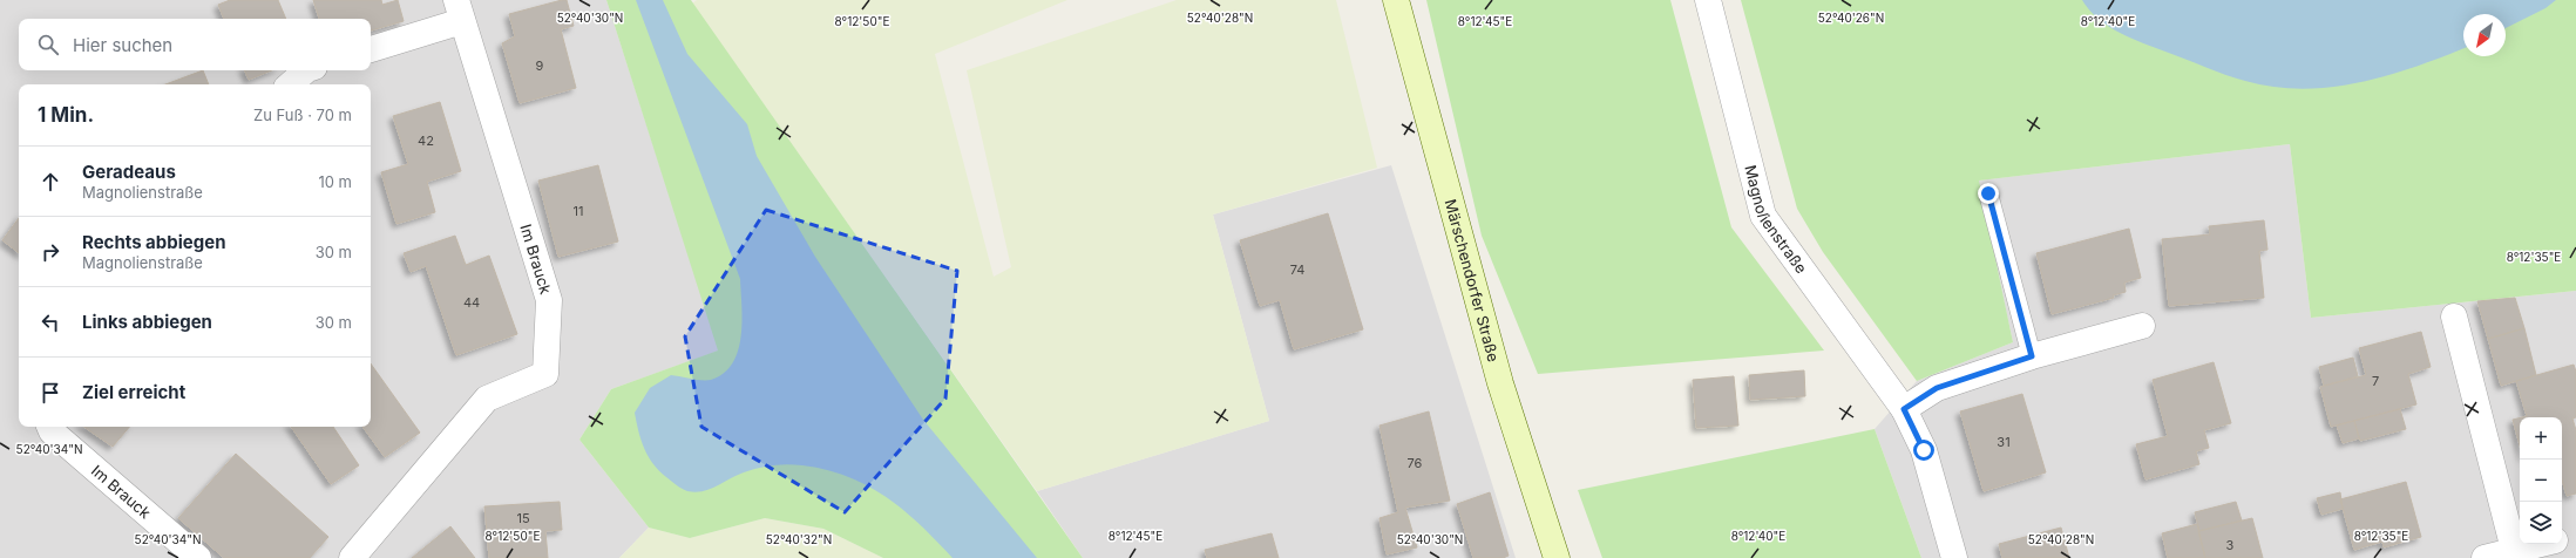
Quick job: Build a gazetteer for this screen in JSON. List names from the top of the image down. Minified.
{"streets":{"street":["Magnolienstraße","Im Brauck","Märschendorfer Straße"]},"house_numbers":["9","42","11","74","44","7","31","76","15","3"],"north":"bottom left","page":{"search":"Hier suchen","heading":["1 Min.","Zu Fuß · 70 m"],"list":[["Geradeaus","Magnolienstraße","10 m"],["Rechts abbiegen","Magnolienstraße","30 m"],["Links abbiegen","30 m"],"Ziel erreicht"],"map_buttons":["+","−"]},"coordinates":["52°40'26\"N","52°40'30\"N","52°40'28\"N","8°12'45\"E","8°12'40\"E","8°12'50\"E","8°12'35\"E","52°40'34\"N","52°40'32\"N"]}
